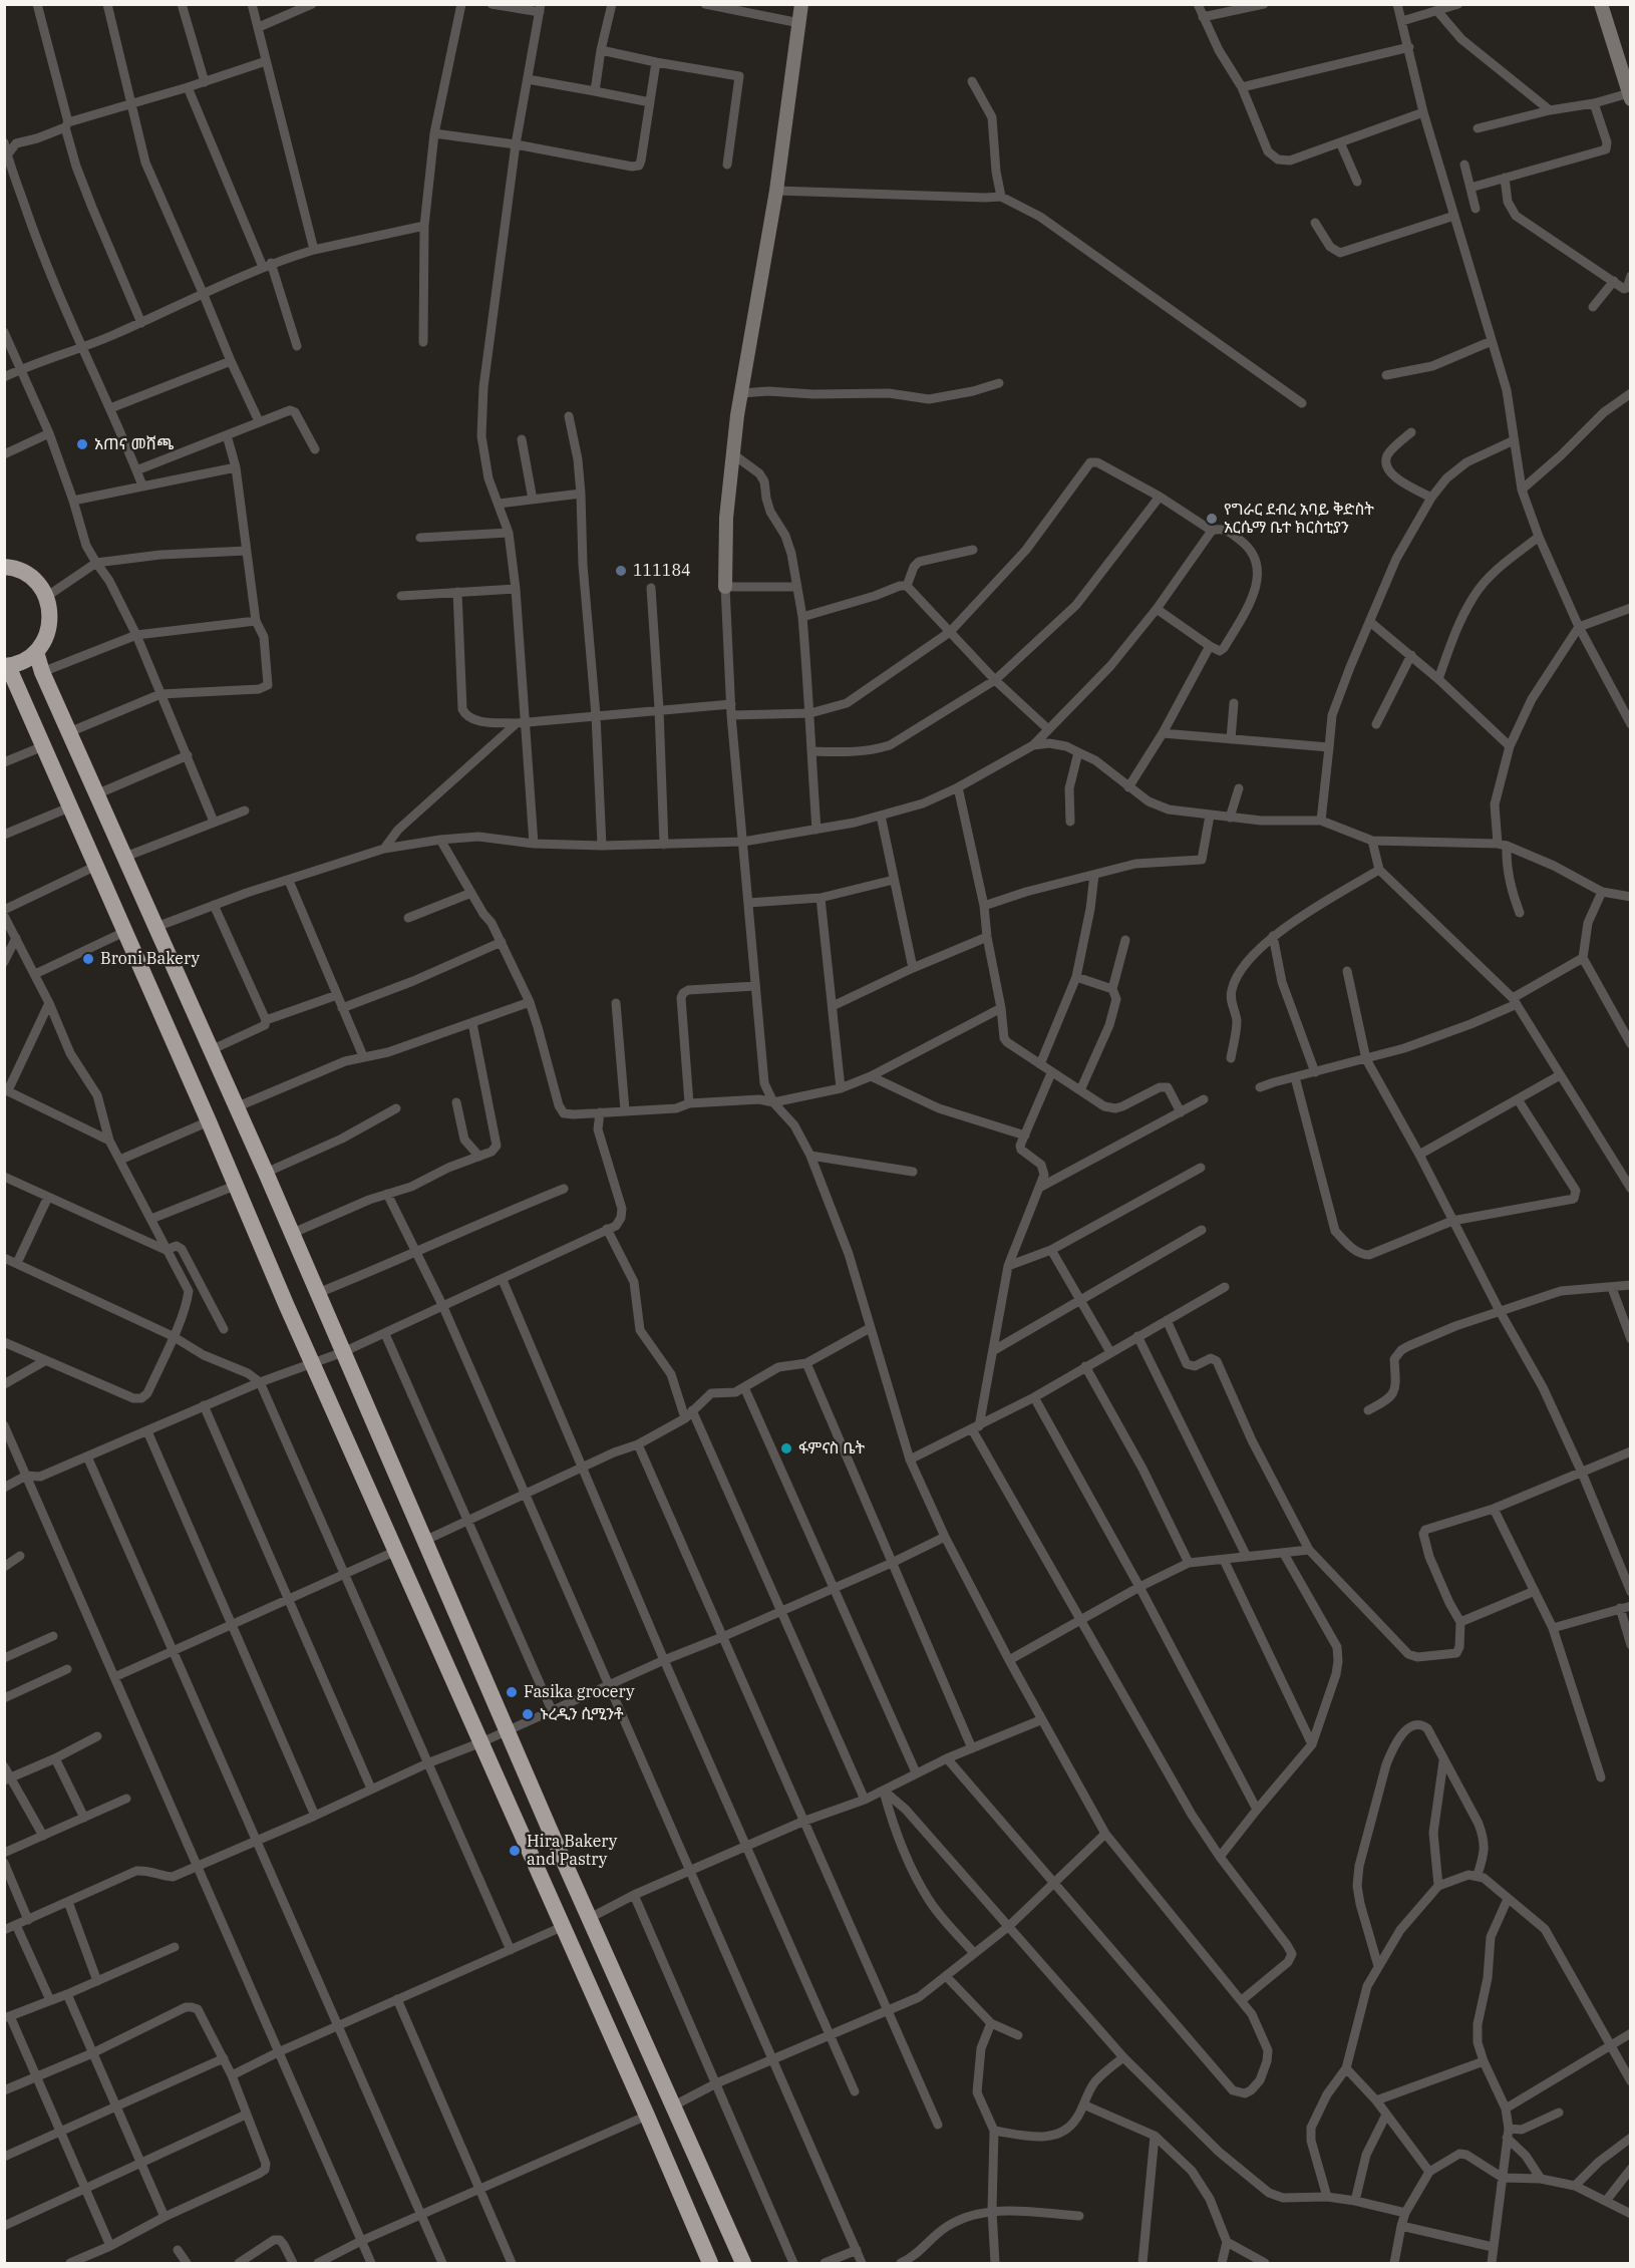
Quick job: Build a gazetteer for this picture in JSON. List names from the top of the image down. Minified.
{"places":["አጠና መሸጫ","የግራር ደብረ አባይ ቅድስት አርሴማ ቤተ ክርስቲያን","111184","Broni Bakery","ፋምናስ ቤት","Fasika grocery","ኑረዲን ሲሚንቶ","Hira Bakery and Pastry"]}
